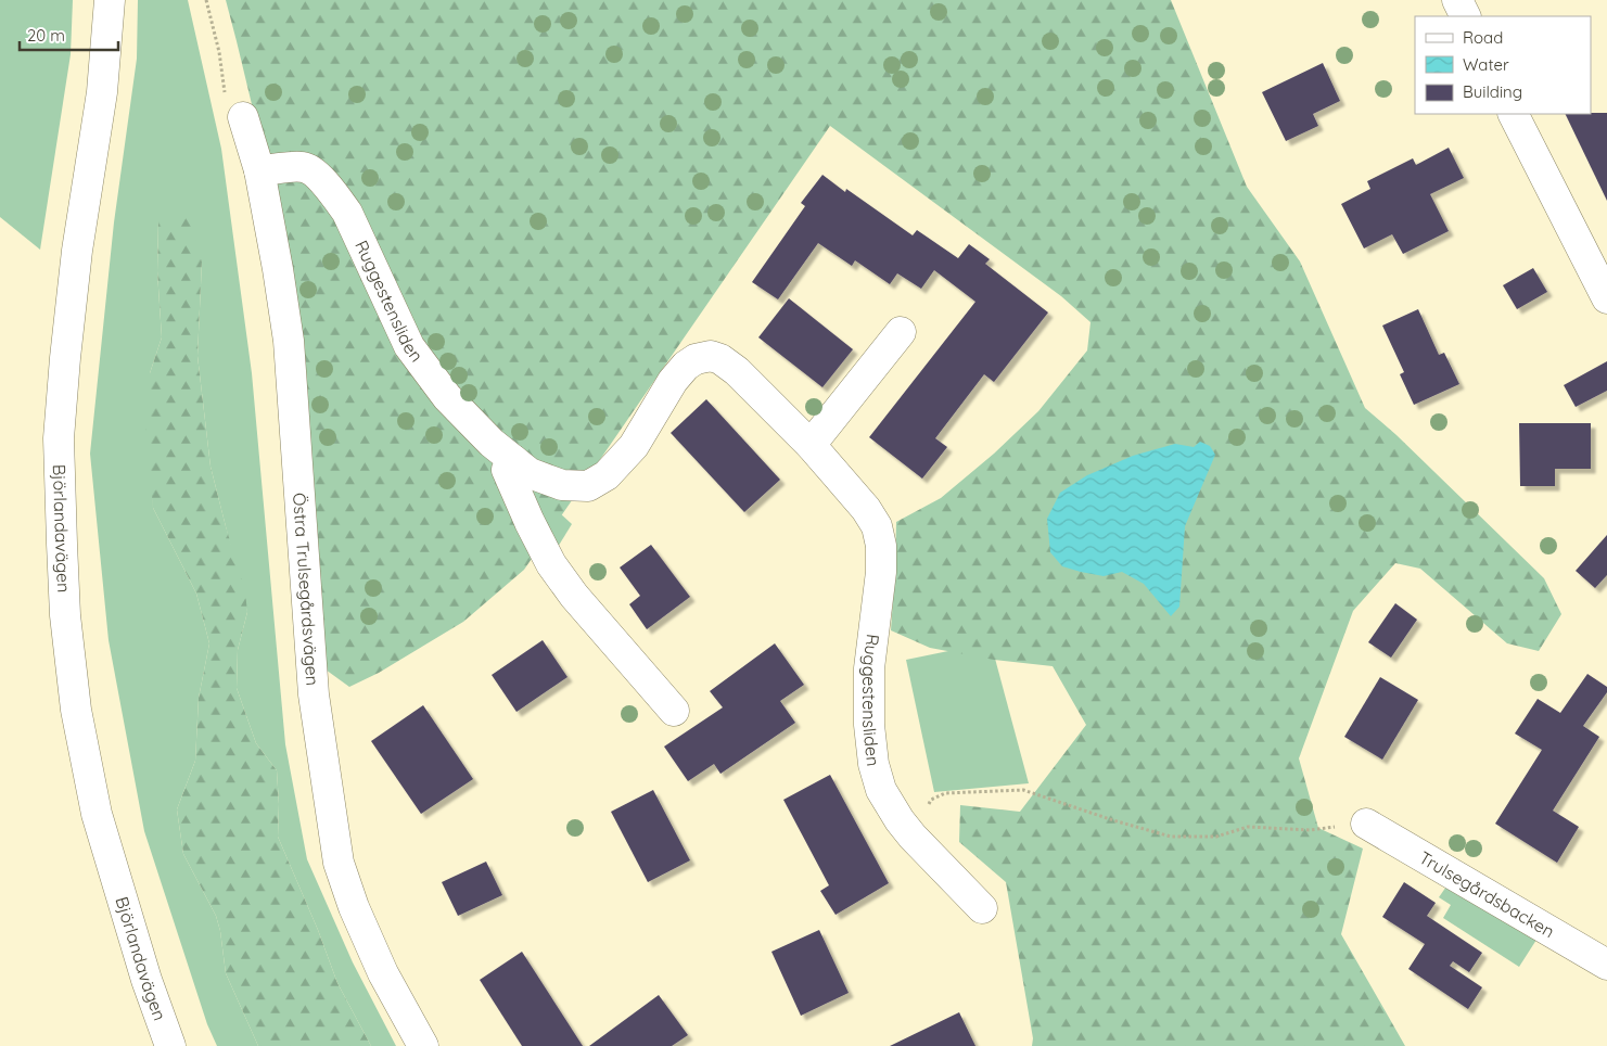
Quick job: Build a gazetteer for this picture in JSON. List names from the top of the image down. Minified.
{"streets":{"street":["Ruggestensliden","Björlandavägen","Östra Trulsegårdsvägen","Trulsegårdsbacken"]},"crossings":[["Ruggestensliden","Östra Trulsegårdsvägen"]],"legend":["Road","Water","Building"],"scale_bar":"20 m"}
